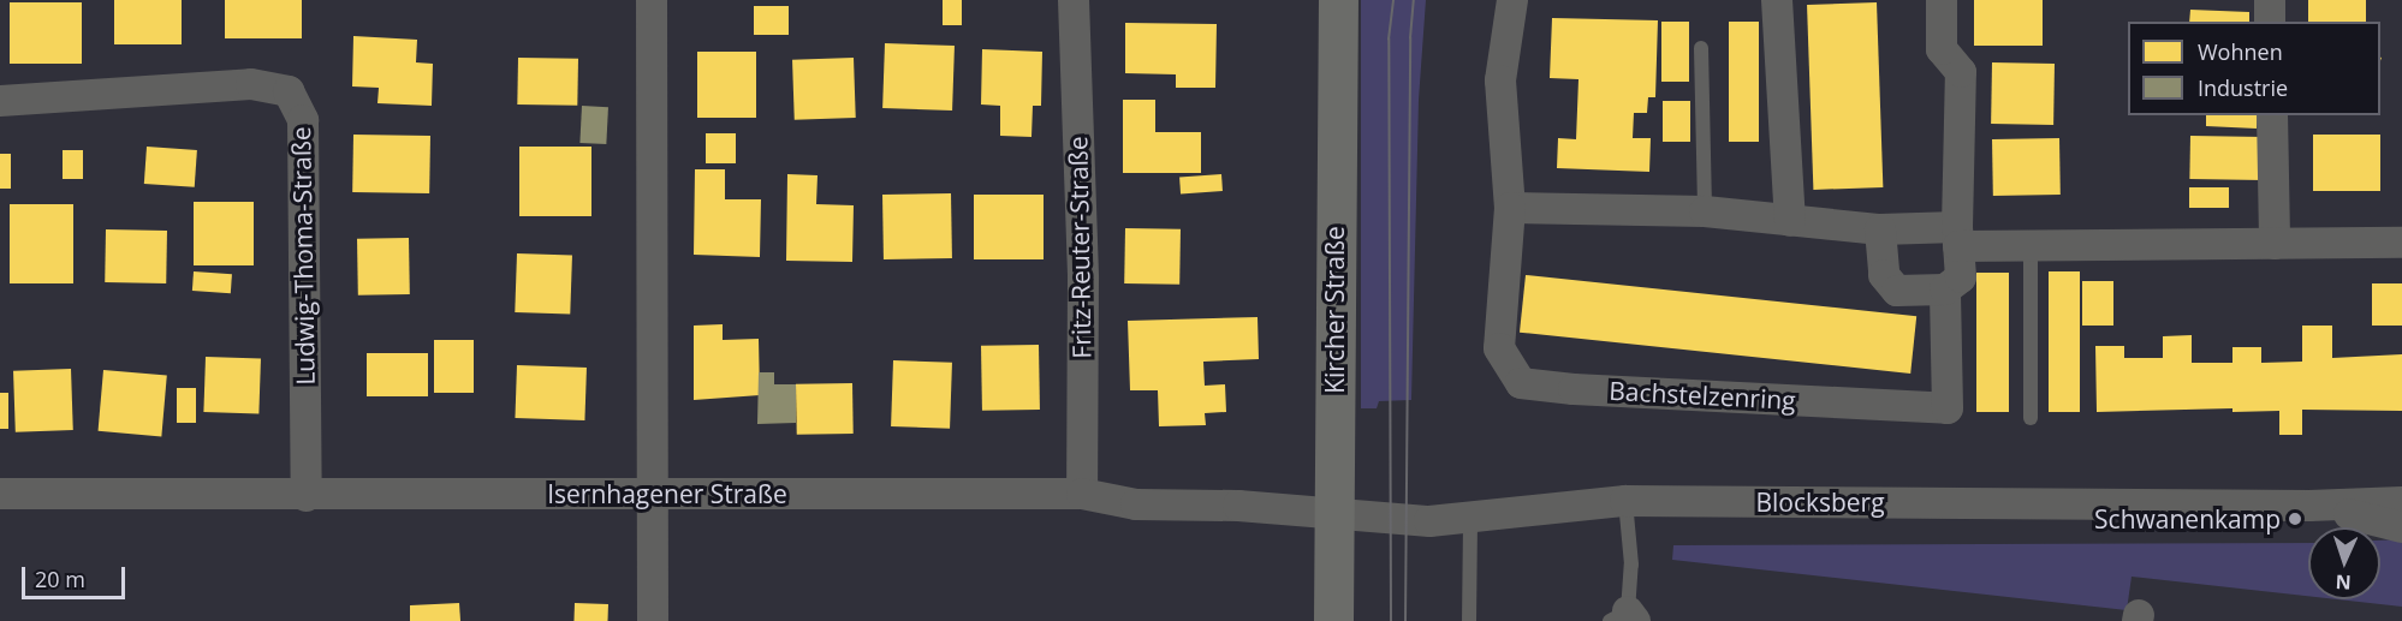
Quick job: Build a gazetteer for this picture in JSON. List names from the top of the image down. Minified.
{"streets":{"main road":["Kircher Straße"],"street":["Fritz-Reuter-Straße","Ludwig-Thoma-Straße","Bachstelzenring","Isernhagener Straße","Blocksberg"]},"crossings":[["Fritz-Reuter-Straße","Isernhagener Straße"],["Ludwig-Thoma-Straße","Isernhagener Straße"],["Kircher Straße","Isernhagener Straße"],["Kircher Straße","Blocksberg"],["Isernhagener Straße","Blocksberg"]],"places":["Schwanenkamp"],"legend":["Wohnen","Industrie"],"scale_bar":"20 m","north":"bottom"}
